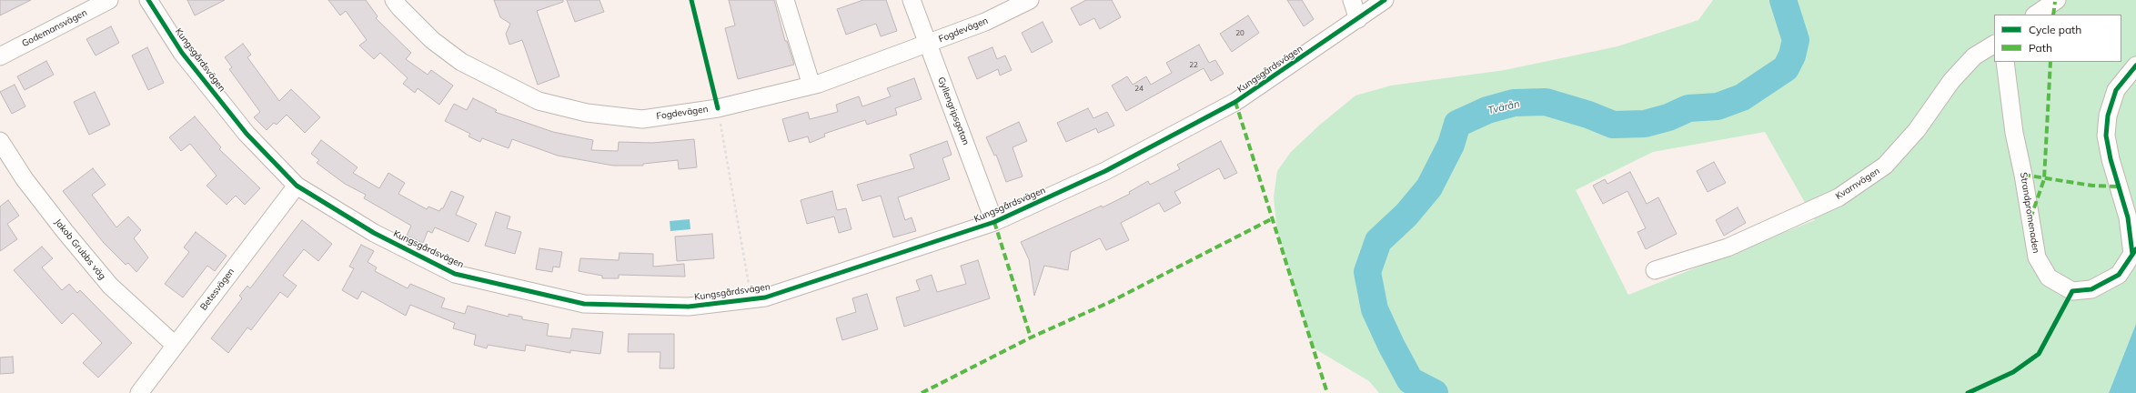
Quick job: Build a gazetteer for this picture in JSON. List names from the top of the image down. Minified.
{"streets":{"street":["Godemansvägen","Fogdevägen","Kungsgårdsvägen","Gyllengripsgatan","Kvarnvägen","Strandpromenaden","Jakob Grubbs väg","Betesvägen"]},"crossings":[["Fogdevägen","Gyllengripsgatan"],["Kungsgårdsvägen","Gyllengripsgatan"],["Kungsgårdsvägen","Betesvägen"],["Jakob Grubbs väg","Betesvägen"]],"water":["Tvärån"],"house_numbers":["20","22","24"],"legend":["Cycle path","Path"]}
